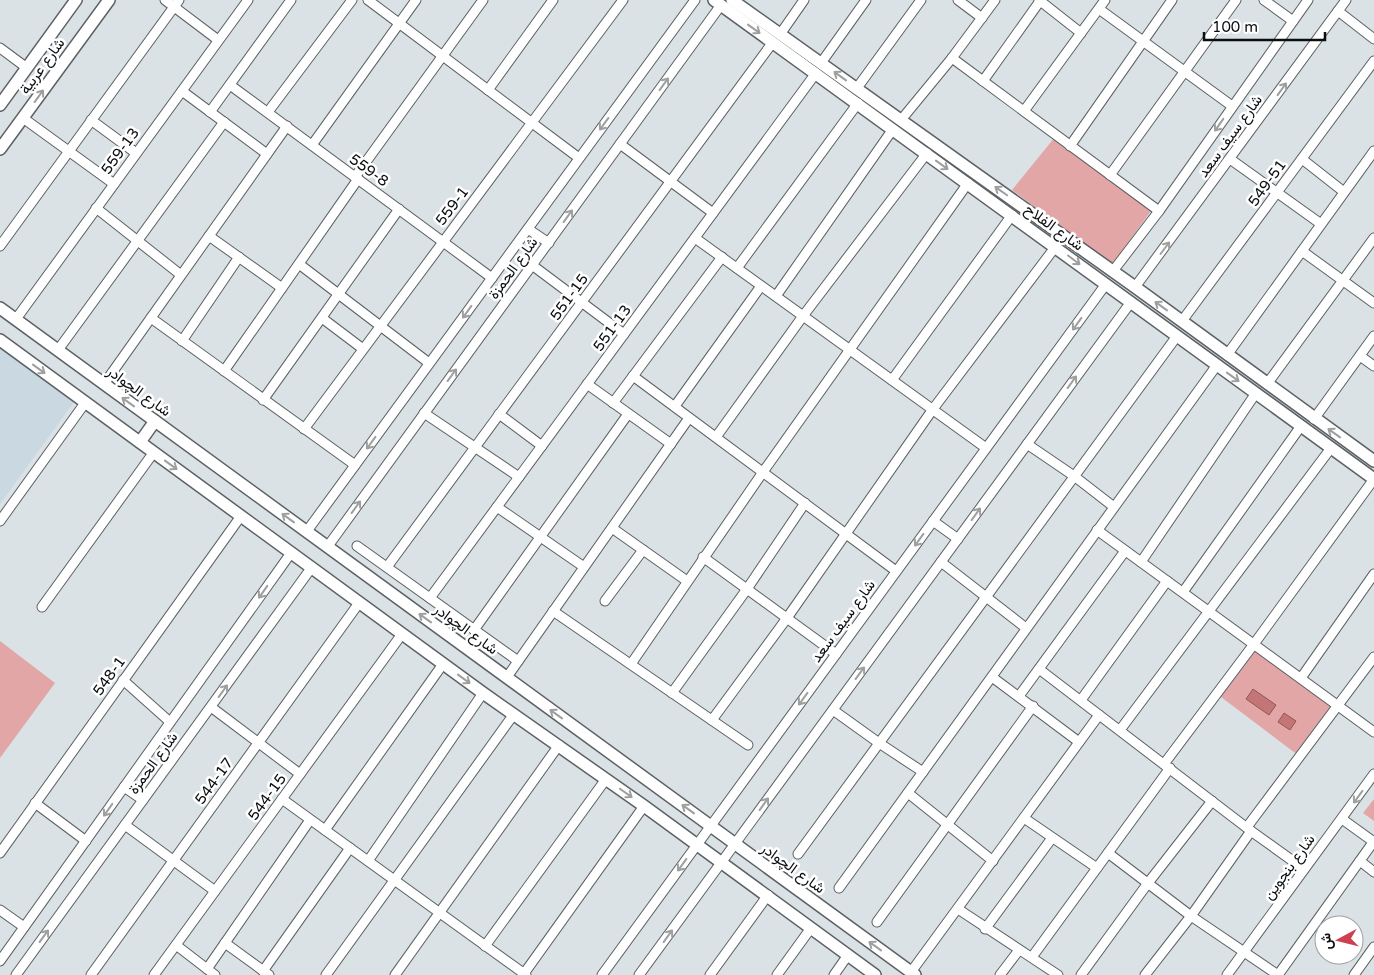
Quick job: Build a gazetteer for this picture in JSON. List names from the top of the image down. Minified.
{"streets":{"main road":["شارع عربية","شارع الفلاح","شارع الچوادر"],"street":["شارع سيف سعد","559-13","559-8","549-51","559-1","شارع الحمزة","551-15","551-13","548-1","544-17","544-15","شارع بنجوين"]},"crossings":[["شارع سيف سعد","شارع الفلاح"],["شارع سيف سعد","شارع الچوادر"],["559-13","شارع الچوادر"],["559-8","559-1"],["559-8","شارع الحمزة"],["549-51","شارع الفلاح"],["شارع الفلاح","شارع الحمزة"],["شارع الفلاح","551-15"],["شارع الفلاح","551-13"],["شارع الحمزة","شارع الچوادر"]],"scale_bar":"100 m","north":"left"}
